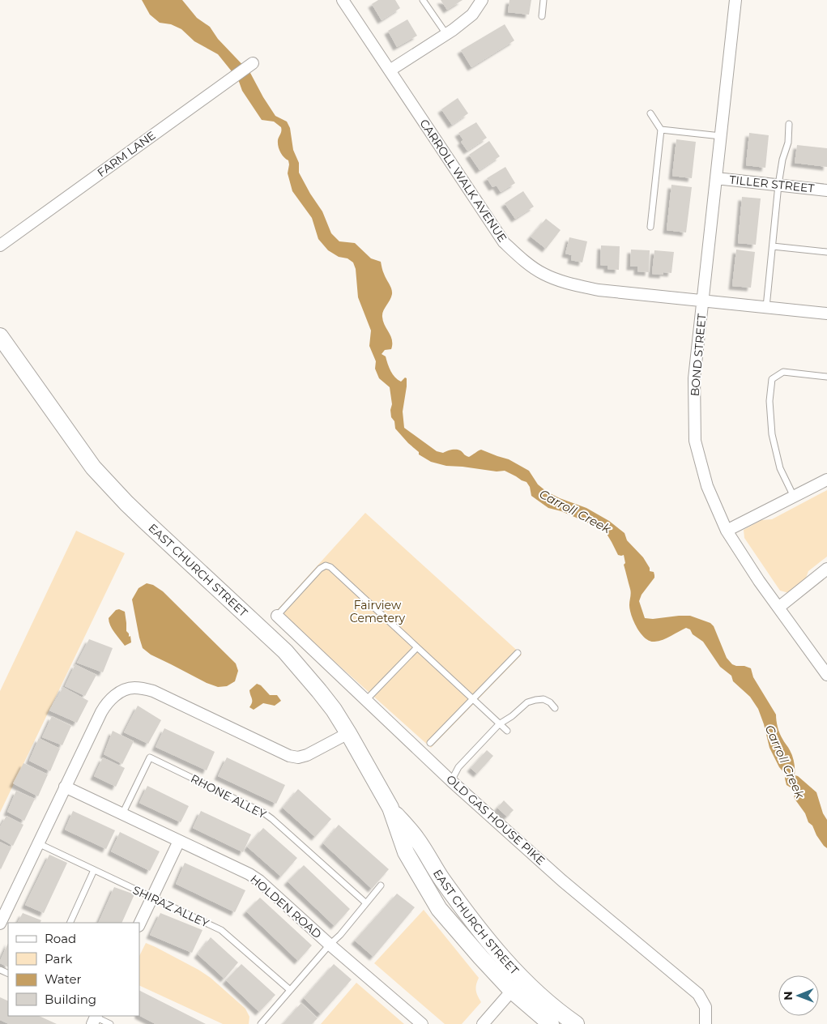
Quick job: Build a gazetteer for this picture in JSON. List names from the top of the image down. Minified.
{"streets":{"main road":["EAST CHURCH STREET"],"street":["FARM LANE","CARROLL WALK AVENUE","TILLER STREET","BOND STREET","OLD GAS HOUSE PIKE","HOLDEN ROAD"],"lane":["RHONE ALLEY","SHIRAZ ALLEY"]},"crossings":[["CARROLL WALK AVENUE","BOND STREET"],["TILLER STREET","BOND STREET"],["RHONE ALLEY","HOLDEN ROAD"]],"water":["Carroll Creek"],"parks":["Fairview Cemetery"],"legend":["Road","Park","Water","Building"],"north":"left"}
